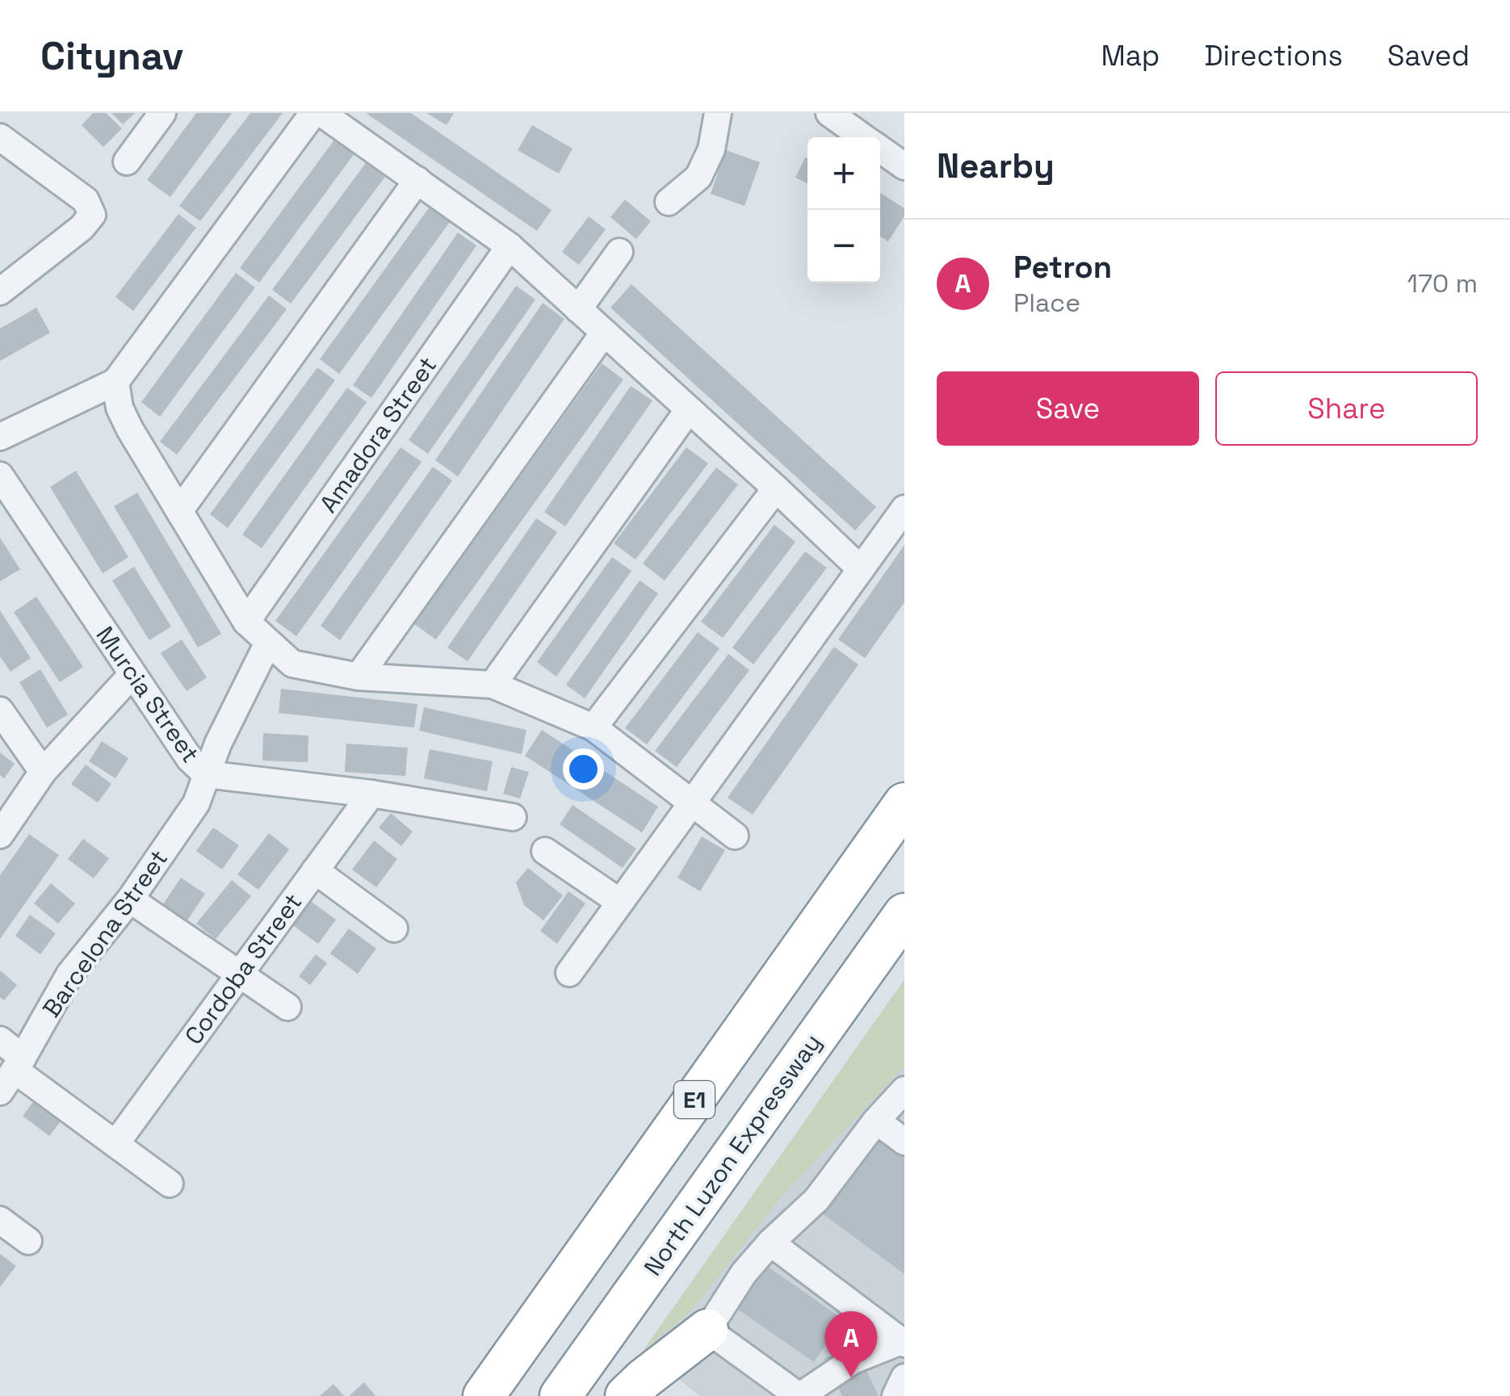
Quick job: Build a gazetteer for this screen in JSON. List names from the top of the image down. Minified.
{"streets":{"highway":["E1","North Luzon Expressway"],"street":["Amadora Street","Murcia Street","Barcelona Street","Cordoba Street"]},"crossings":[["Murcia Street","Barcelona Street"],["Murcia Street","Cordoba Street"]],"page":{"header":"Citynav","nav":["Map","Directions","Saved"],"heading":"Nearby","map_buttons":["+","−"],"list":[{"mark":"A","name":"Petron","note":"Place","value":"170 m"}],"buttons":["Save","Share"],"pins":"A"}}
